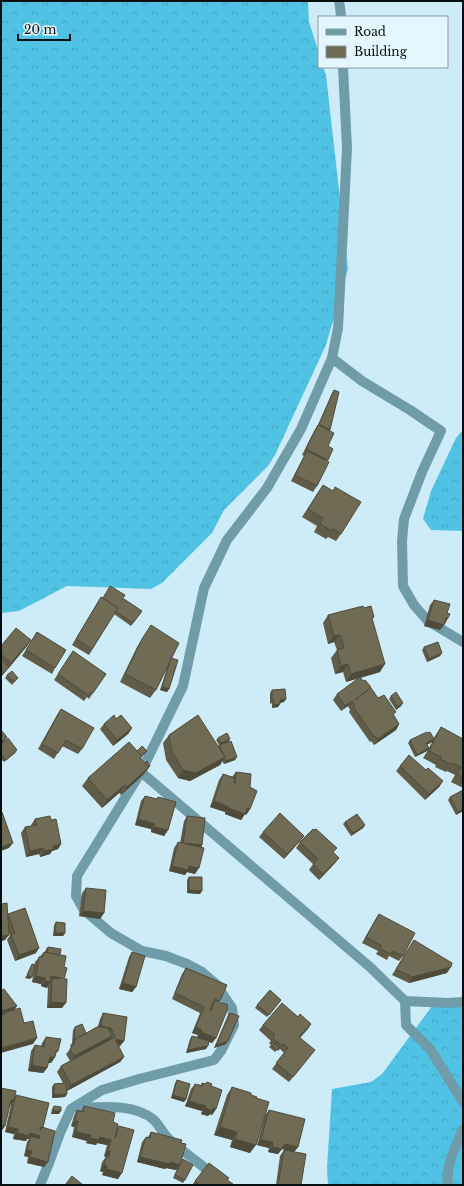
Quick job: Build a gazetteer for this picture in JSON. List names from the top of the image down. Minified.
{"legend":["Road","Building"],"scale_bar":"20 m"}
